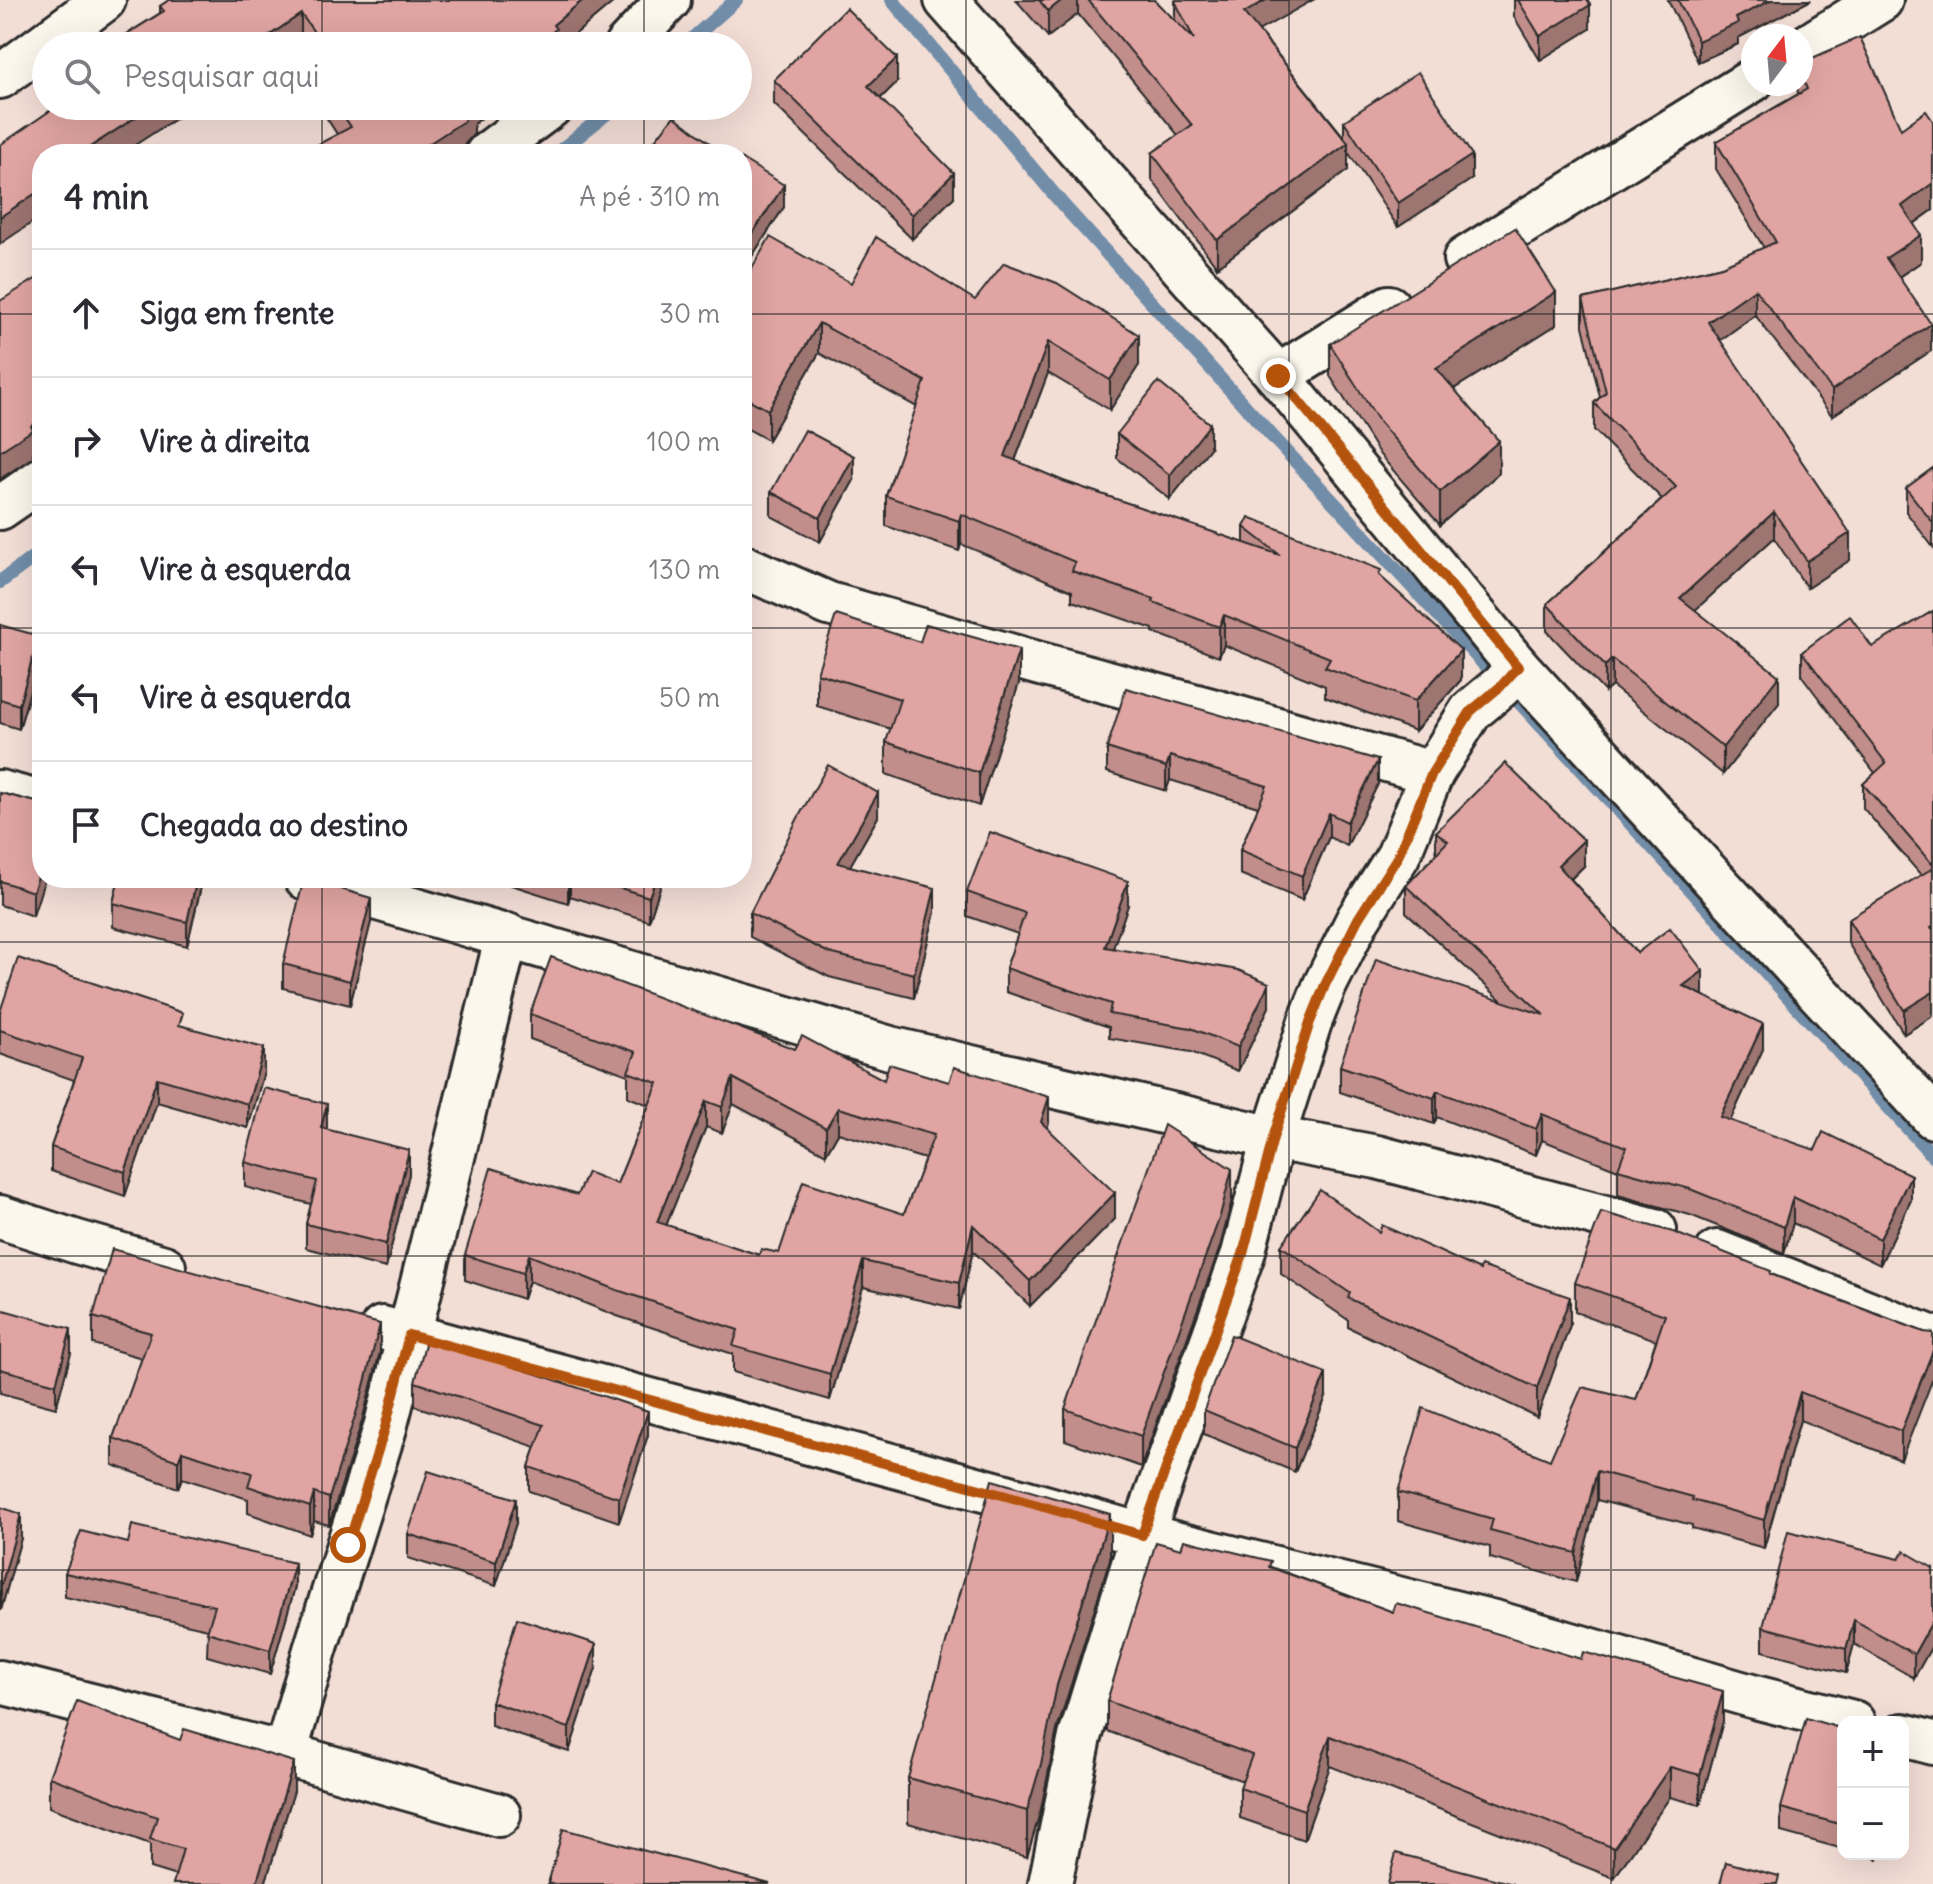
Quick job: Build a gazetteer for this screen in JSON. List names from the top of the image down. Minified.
{"north":"top","page":{"search":"Pesquisar aqui","heading":["4 min","A pé · 310 m"],"list":[["Siga em frente","30 m"],["Vire à direita","100 m"],["Vire à esquerda","130 m"],["Vire à esquerda","50 m"],"Chegada ao destino"],"map_buttons":["+","−"]}}
